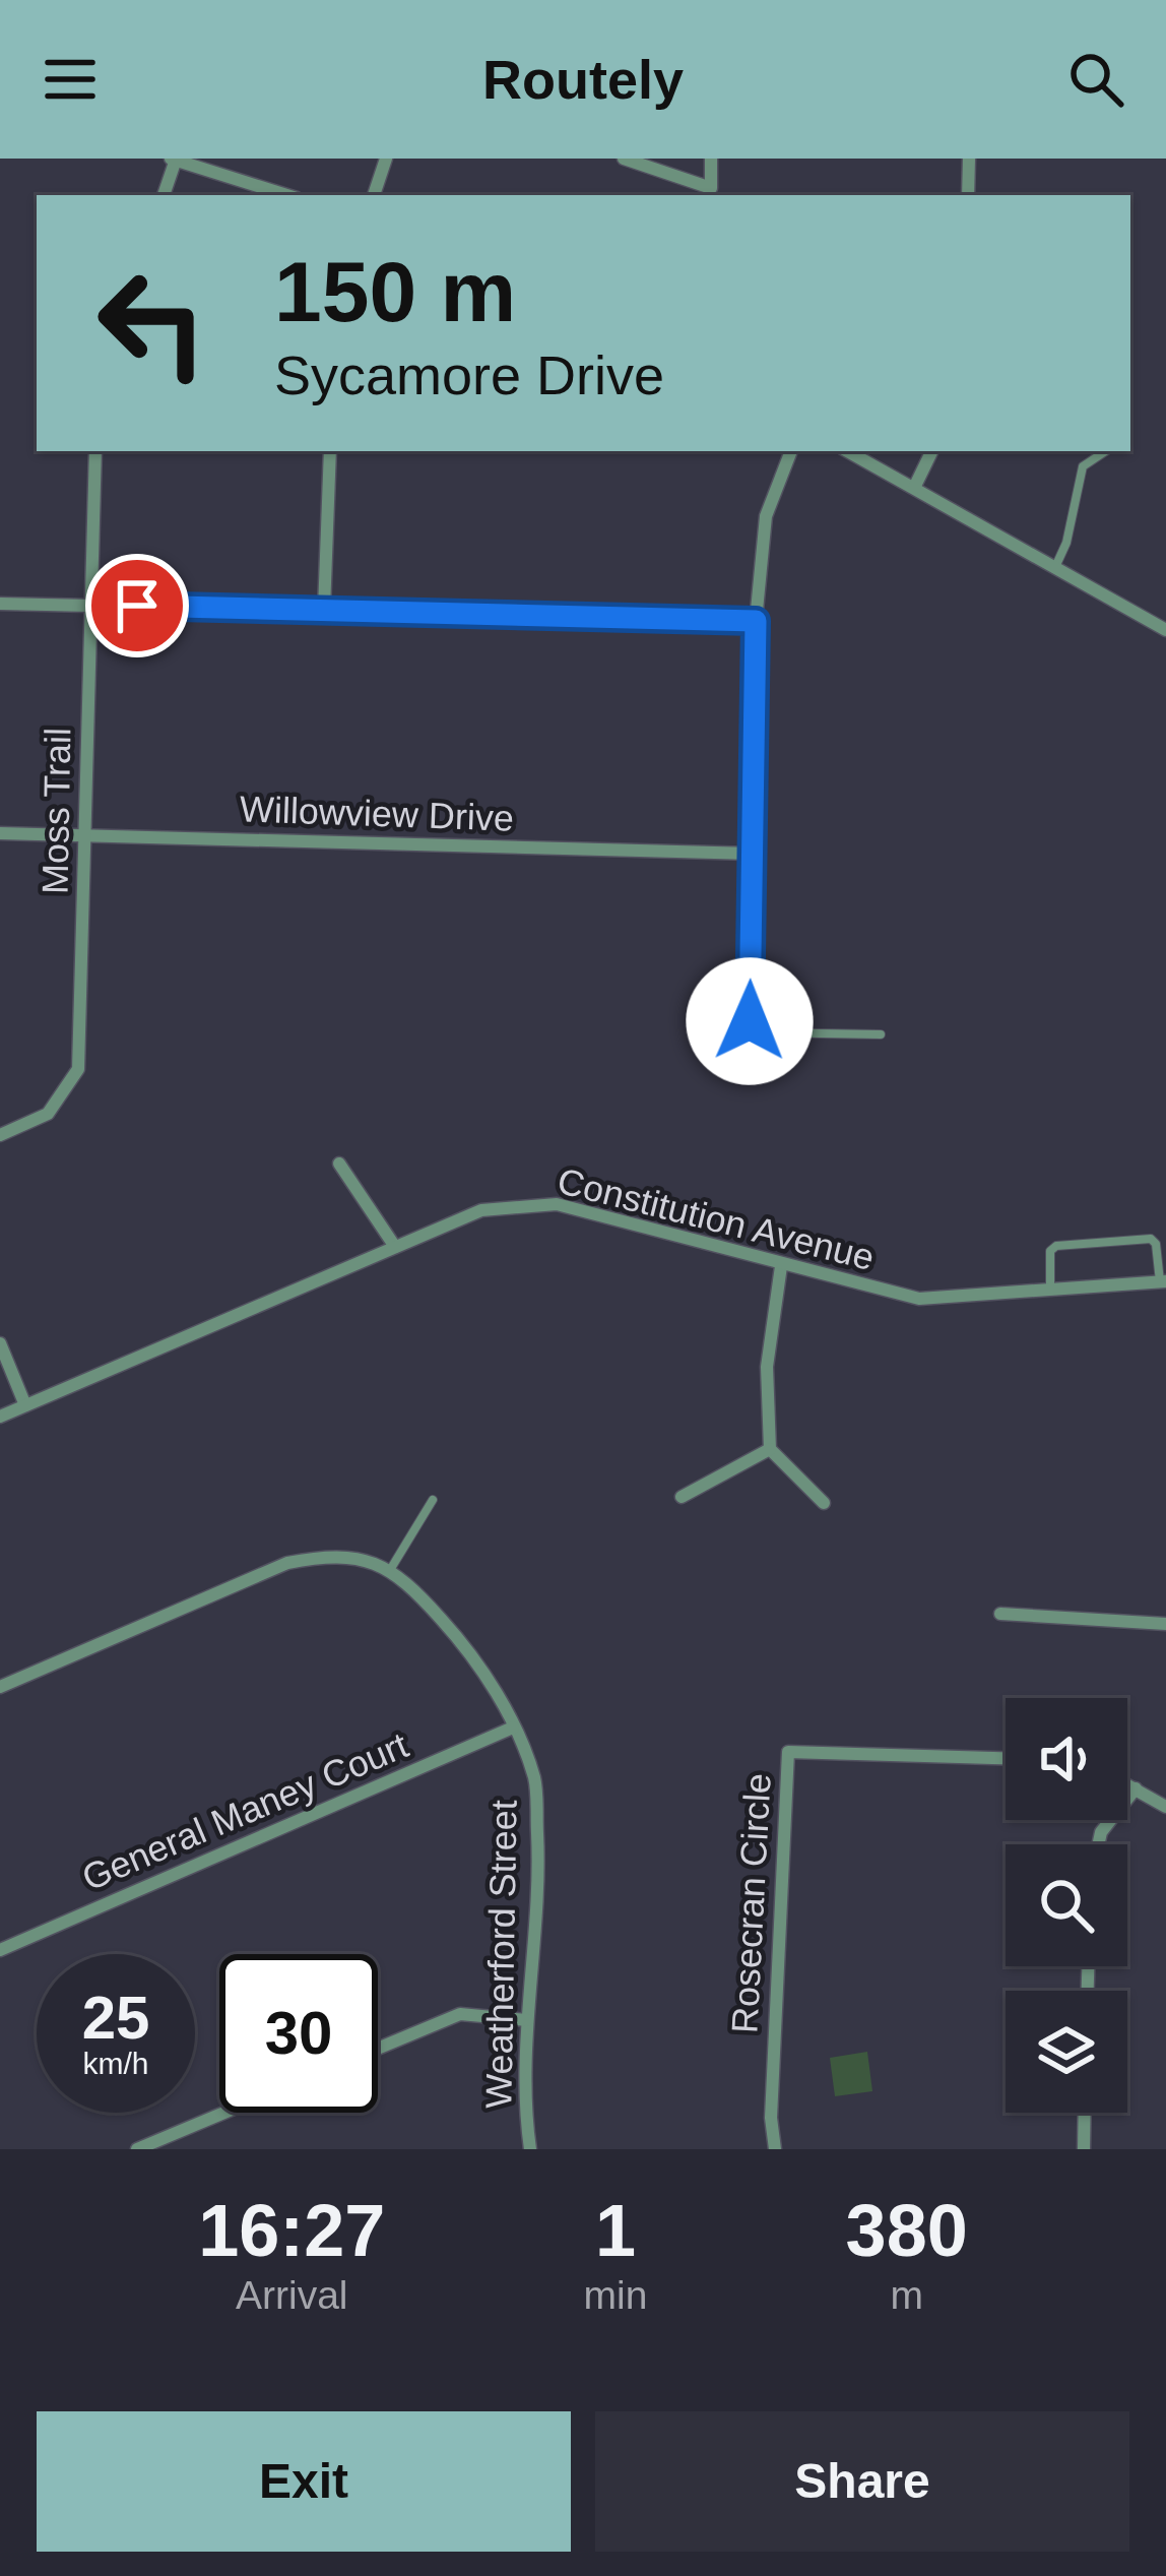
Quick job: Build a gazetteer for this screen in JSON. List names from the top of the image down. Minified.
{"streets":{"street":["Moss Trail","Willowview Drive","Constitution Avenue","General Maney Court","Rosecran Circle","Weatherford Street"]},"crossings":[["Moss Trail","Willowview Drive"],["General Maney Court","Weatherford Street"]],"page":{"header":"Routely","turn":["150 m","Sycamore Drive"],"speed":"25 km/h","limit":"30","eta":["16:27","Arrival","1","min","380","m"],"buttons":["Exit","Share"]}}
